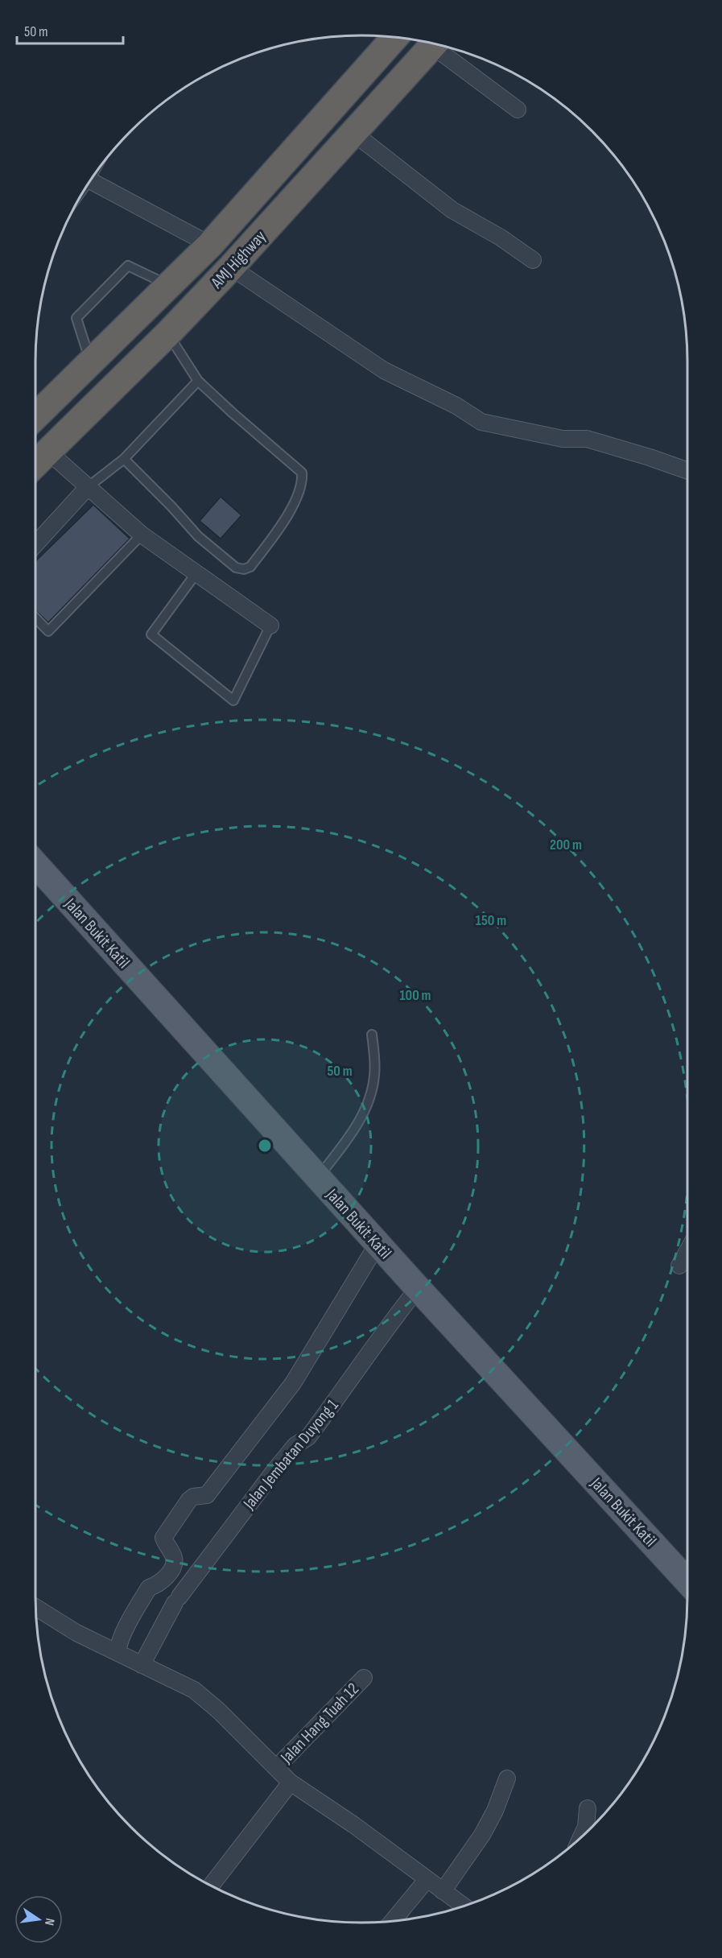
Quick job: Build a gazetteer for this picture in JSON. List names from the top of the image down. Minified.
{"streets":{"highway":["AMJ Highway"],"main road":["Jalan Bukit Katil"],"street":["Jalan Jembatan Duyong 1","Jalan Hang Tuah 12"]},"crossings":[["Jalan Bukit Katil","Jalan Jembatan Duyong 1"]],"scale_bar":"50 m","north":"right","rings":["200 m","150 m","100 m","50 m"]}
